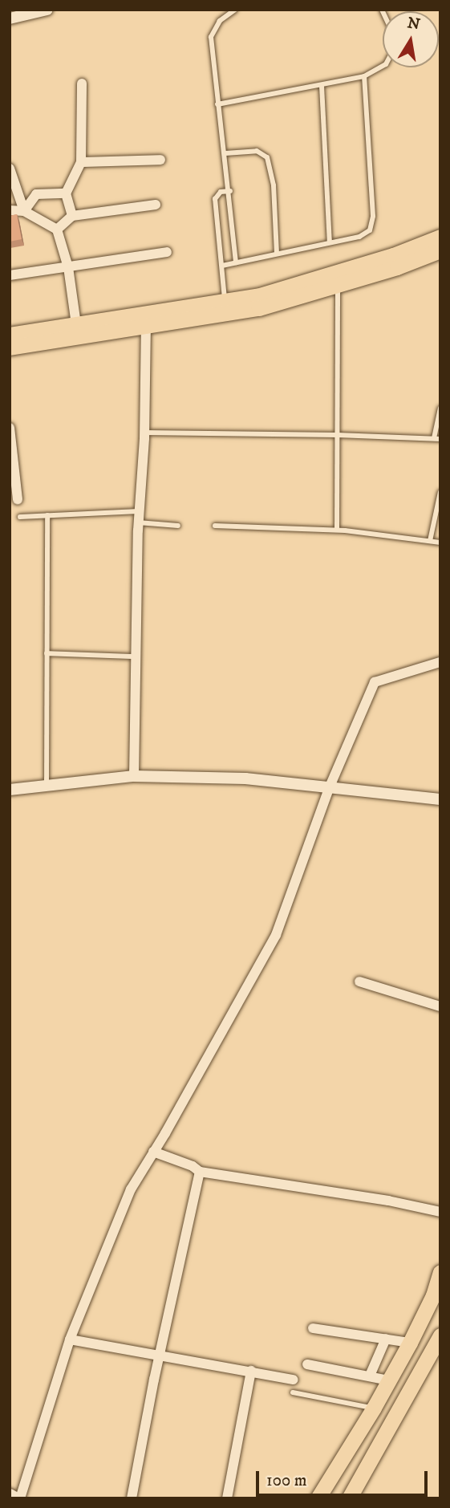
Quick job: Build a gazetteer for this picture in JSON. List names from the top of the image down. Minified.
{"scale_bar":"100 m","north":"top"}
